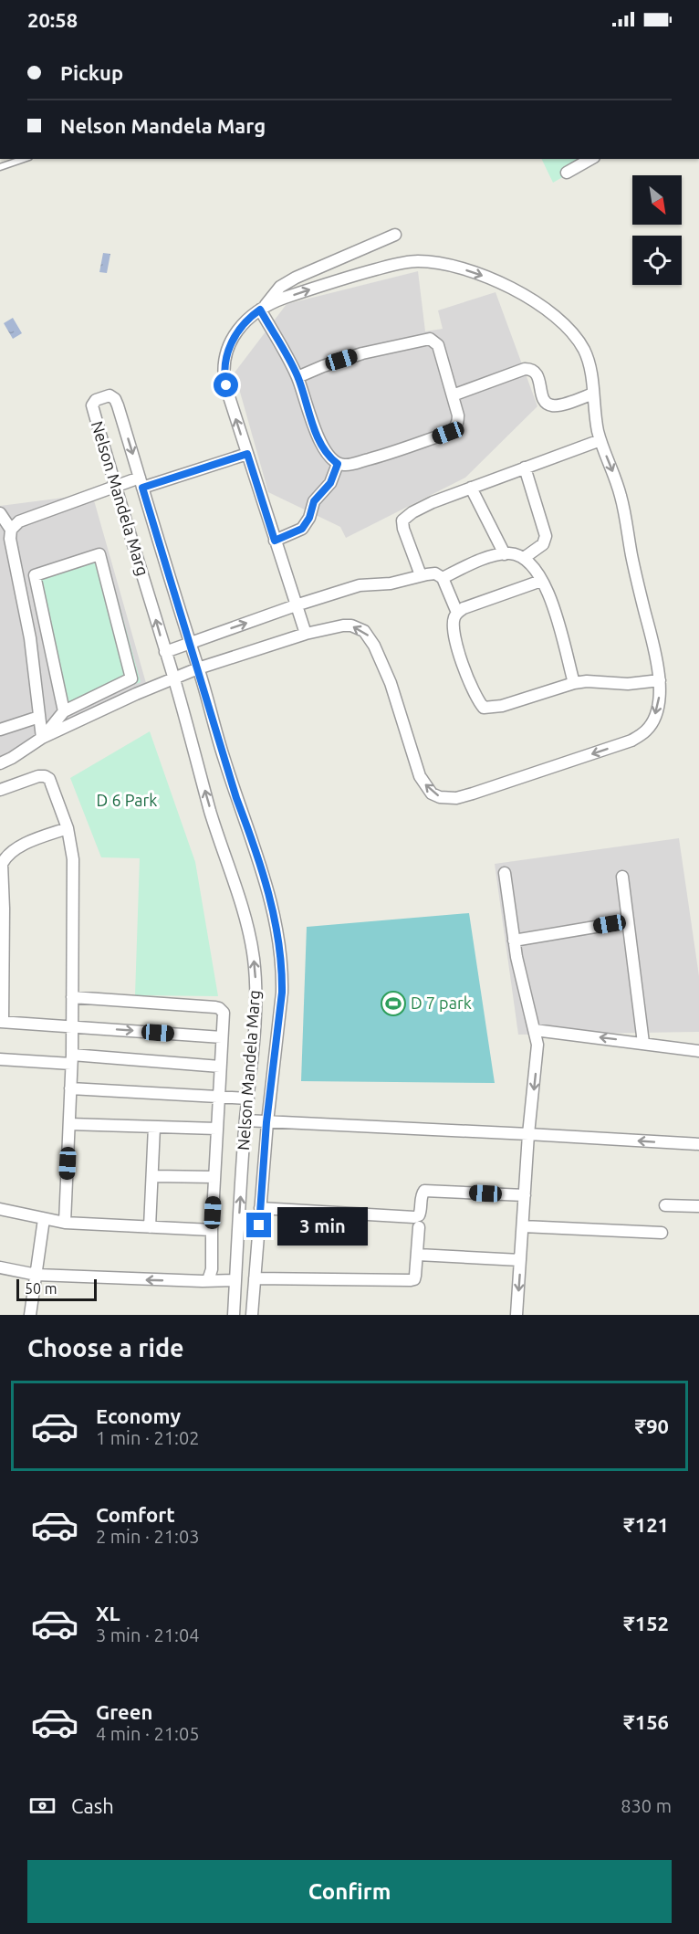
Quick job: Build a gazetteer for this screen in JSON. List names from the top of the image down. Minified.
{"streets":{"street":["Nelson Mandela Marg"]},"parks":["D 6 Park"],"places":{"sports":["D 7 park"]},"scale_bar":"50 m","north":"bottom right","page":{"status":"20:58","banner":["Pickup","Nelson Mandela Marg"],"bubble":"3 min","scale":"50 m","heading":"Choose a ride","list":[{"name":"Economy","note":"1 min · 21:02","value":"₹90"},{"name":"Comfort","note":"2 min · 21:03","value":"₹121"},{"name":"XL","note":"3 min · 21:04","value":"₹152"},{"name":"Green","note":"4 min · 21:05","value":"₹156"}],"pay":["Cash","830 m"],"buttons":"Confirm"}}
